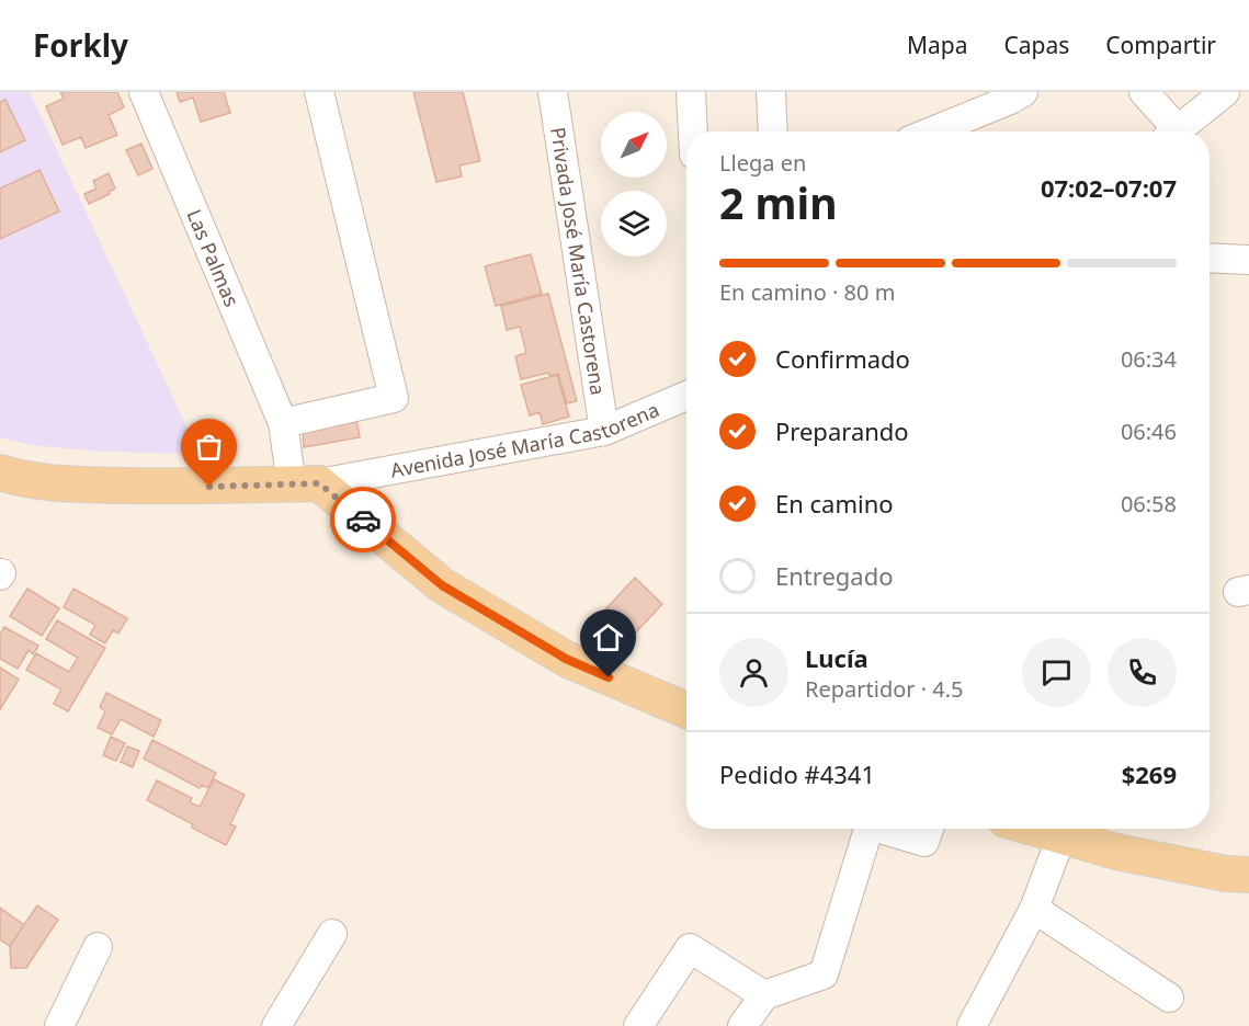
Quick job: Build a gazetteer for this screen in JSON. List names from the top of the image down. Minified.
{"streets":{"main road":["Avenida José María Castorena"],"street":["Las Palmas","Privada José María Castorena"]},"crossings":[["Las Palmas","Avenida José María Castorena"],["Privada José María Castorena","Avenida José María Castorena"]],"north":"top right","page":{"header":"Forkly","nav":["Mapa","Capas","Compartir"],"heading":["2 min","Llega en","07:02–07:07"],"panel":["Lucía","Repartidor · 4.5","Pedido #4341","$269"],"bar":"En camino · 80 m","list":[["Confirmado","06:34"],["Preparando","06:46"],["En camino","06:58"],"Entregado"]}}
